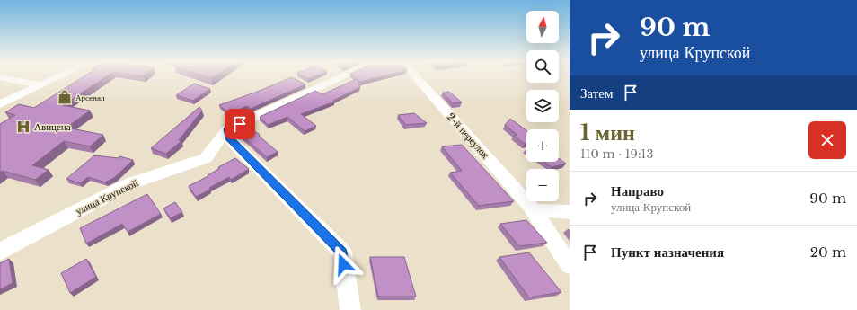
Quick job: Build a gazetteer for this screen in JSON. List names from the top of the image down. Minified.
{"streets":{"street":["2-й переулок","улица Крупской"]},"places":{"shop":["Арсенал"],"hospital":["Авицена"]},"north":"top","page":{"turn":["90 m","улица Крупской"],"map_buttons":["+","−"],"then":"Затем","heading":["1 мин","110 m · 19:13"],"list":[{"name":"Направо","note":"улица Крупской","value":"90 m"},{"name":"Пункт назначения","value":"20 m"}]}}
